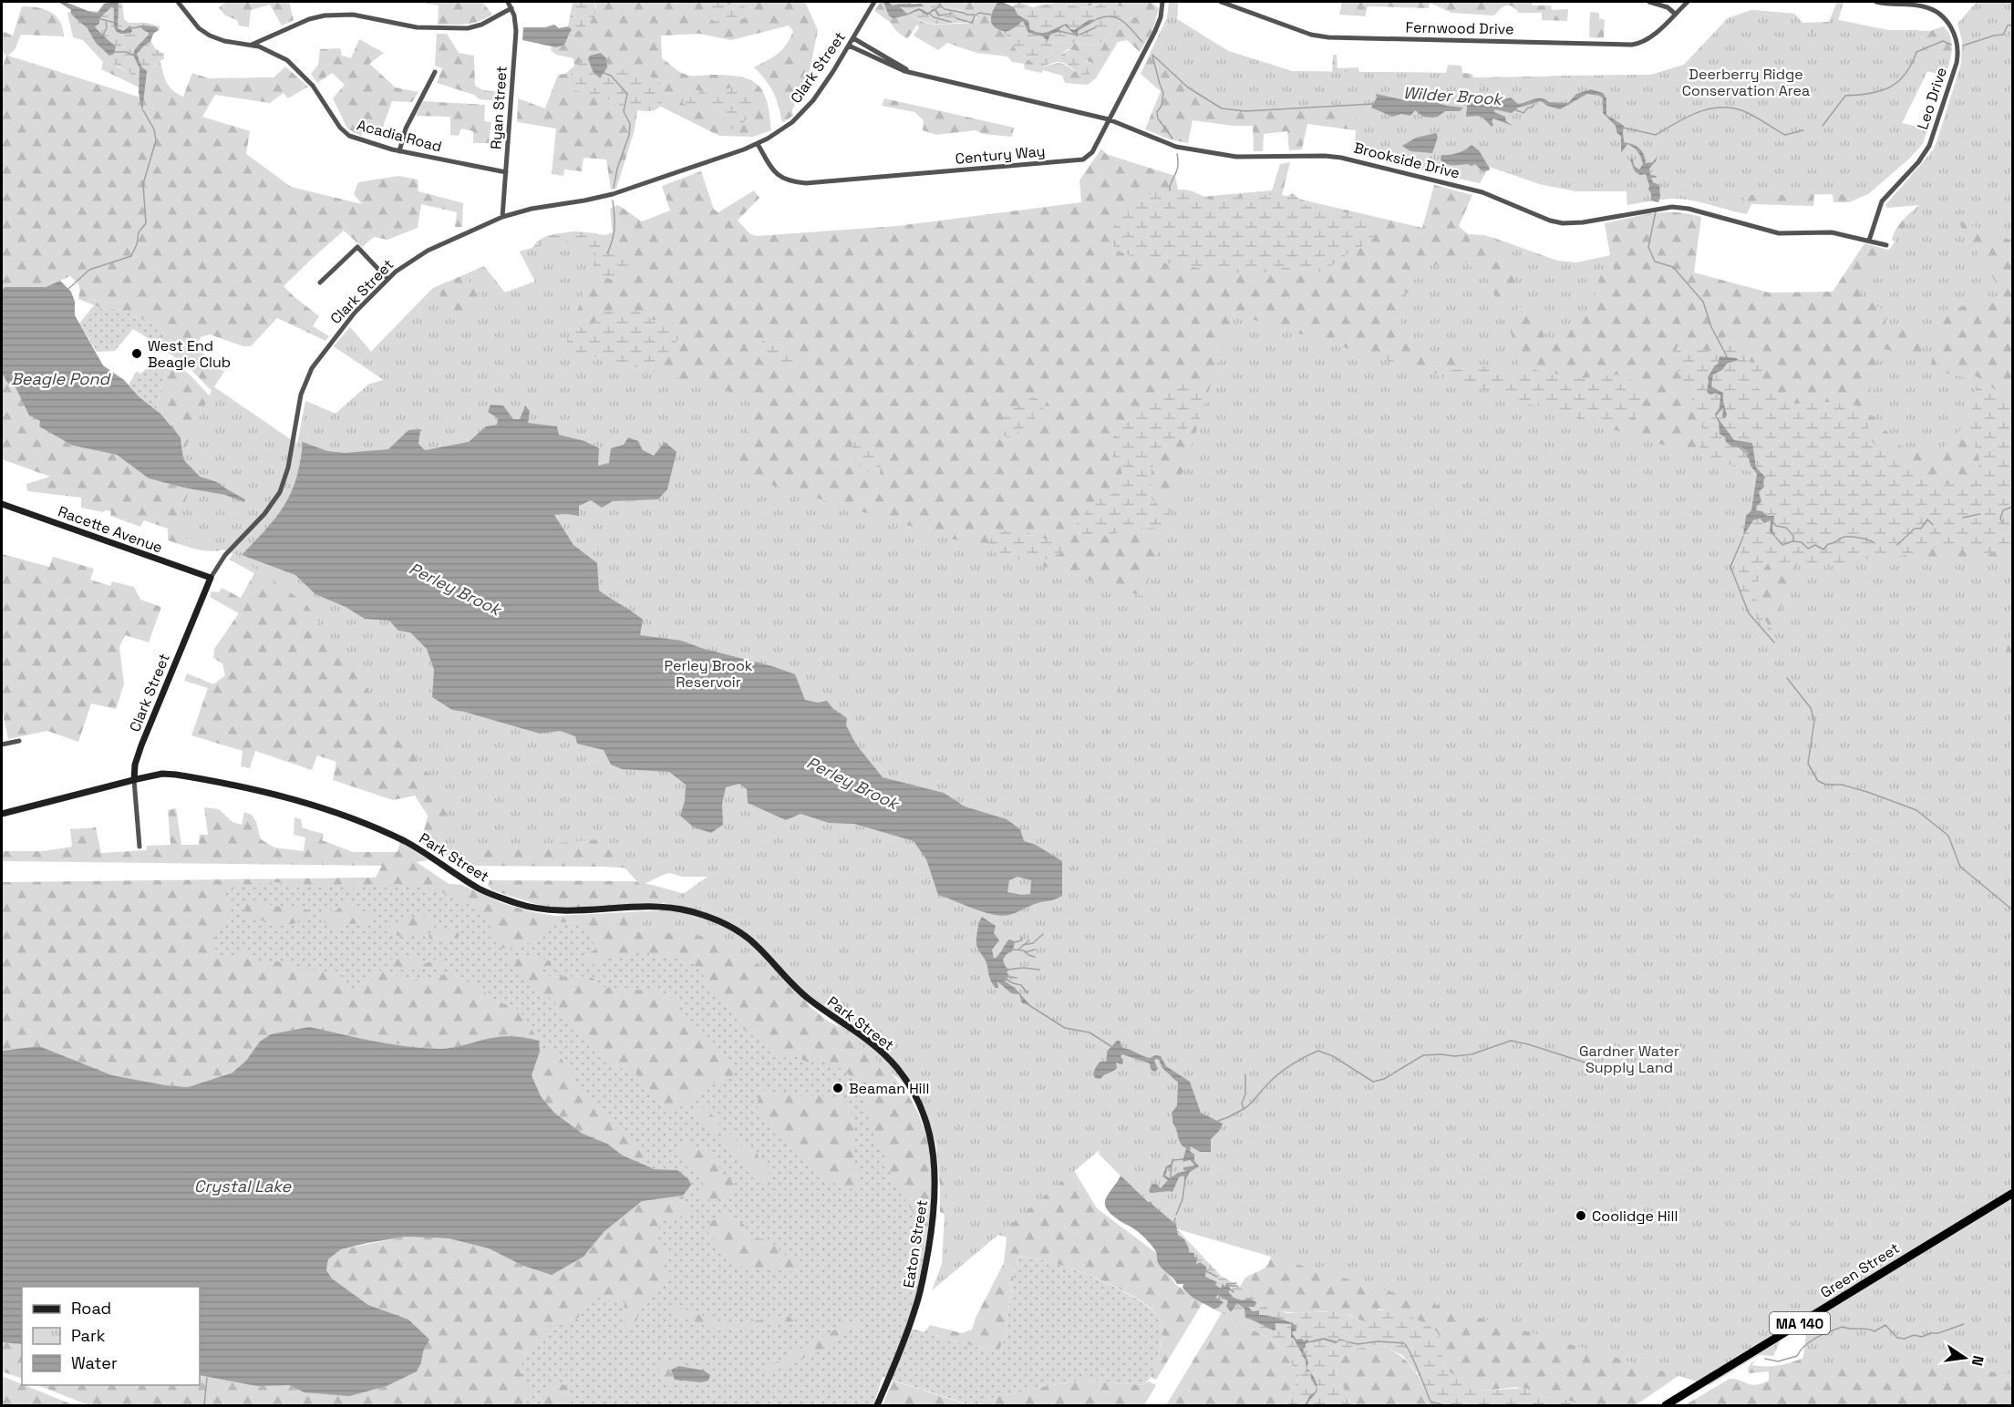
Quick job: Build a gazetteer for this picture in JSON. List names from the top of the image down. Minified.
{"streets":{"highway":["Green Street","MA 140"],"street":["Fernwood Drive","Clark Street","Leo Drive","Ryan Street","Acadia Road","Century Way","Brookside Drive","Racette Avenue","Park Street","Eaton Street"]},"crossings":[["Clark Street","Ryan Street"],["Clark Street","Century Way"],["Clark Street","Brookside Drive"],["Clark Street","Racette Avenue"],["Clark Street","Park Street"],["Leo Drive","Brookside Drive"],["Ryan Street","Acadia Road"],["Century Way","Brookside Drive"],["Park Street","Eaton Street"]],"water":["Wilder Brook","Beagle Pond","Perley Brook","Crystal Lake"],"parks":["Deerberry Ridge Conservation Area","Perley Brook Reservoir","Gardner Water Supply Land"],"places":["West End Beagle Club","Beaman Hill","Coolidge Hill"],"legend":["Road","Park","Water"],"north":"right"}
